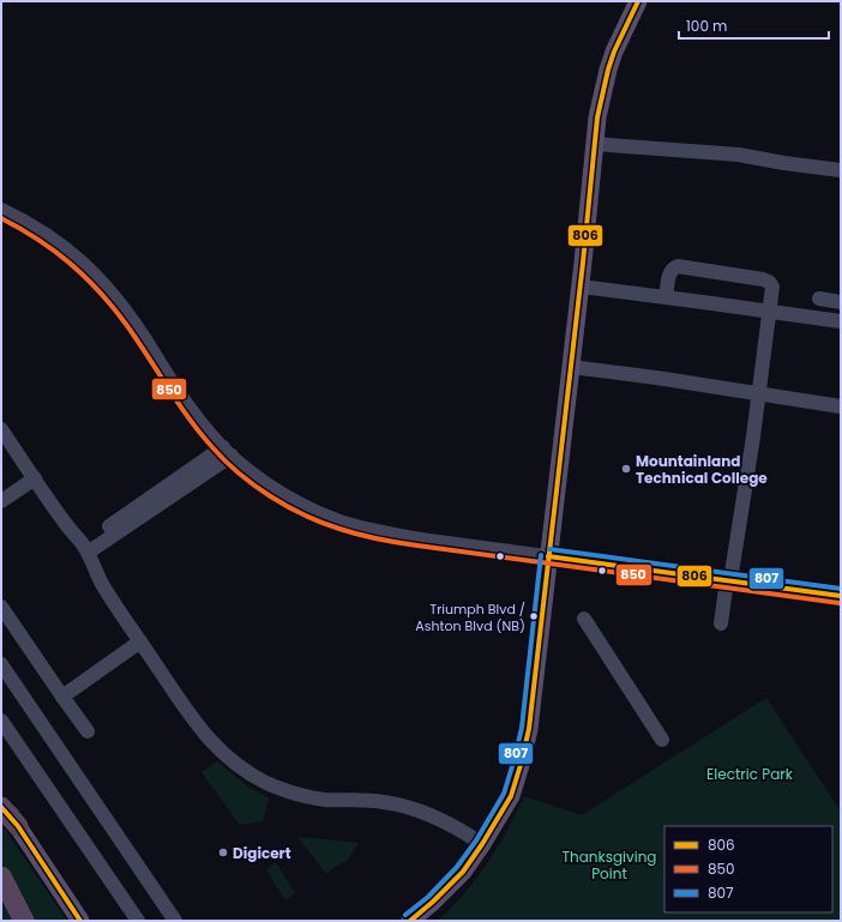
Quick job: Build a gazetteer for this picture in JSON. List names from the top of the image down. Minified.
{"parks":["Electric Park","Thanksgiving Point"],"places":["Mountainland Technical College","Triumph Blvd / Ashton Blvd (NB)","Digicert"],"lines":["transit line 806","transit line 850","transit line 807"],"legend":["806","850","807"],"scale_bar":"100 m"}
